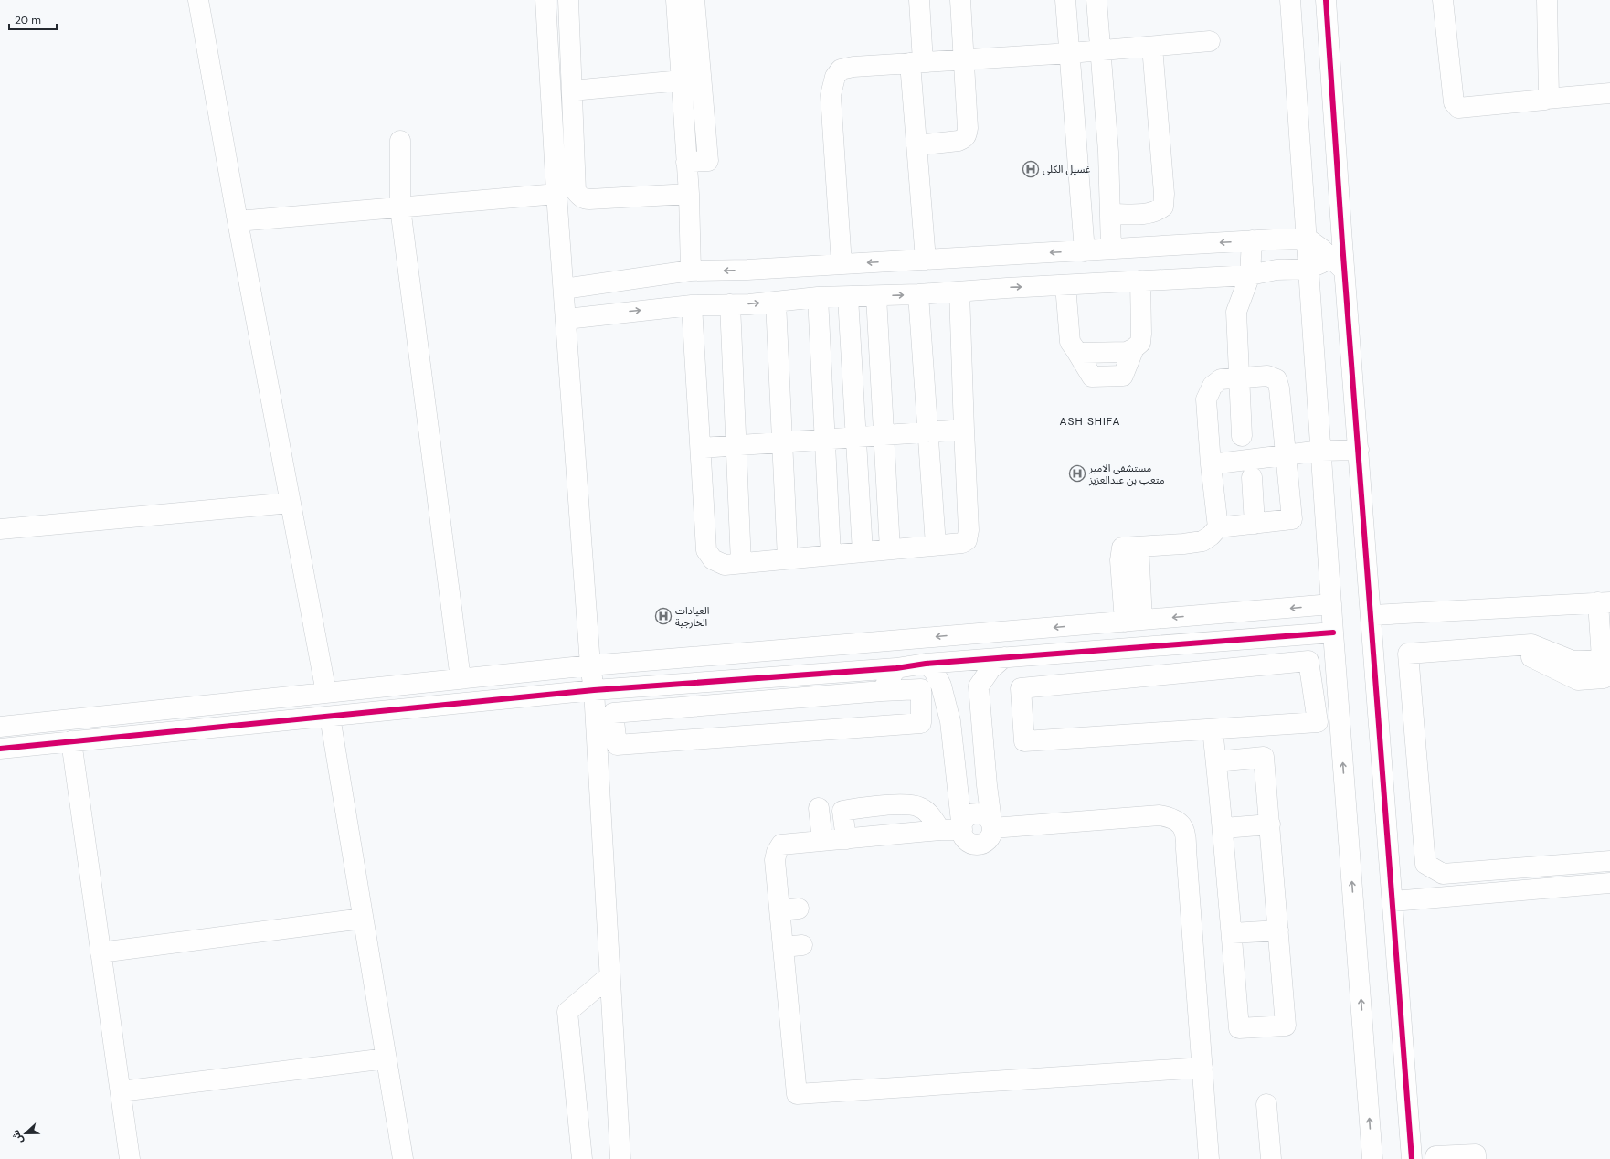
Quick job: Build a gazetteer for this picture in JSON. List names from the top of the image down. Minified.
{"districts":["ASH SHIFA"],"places":{"hospital":["غسيل الكلى","مستشفى الامير متعب بن عبدالعزيز","العيادات الخارجية"]},"scale_bar":"20 m","north":"left"}
